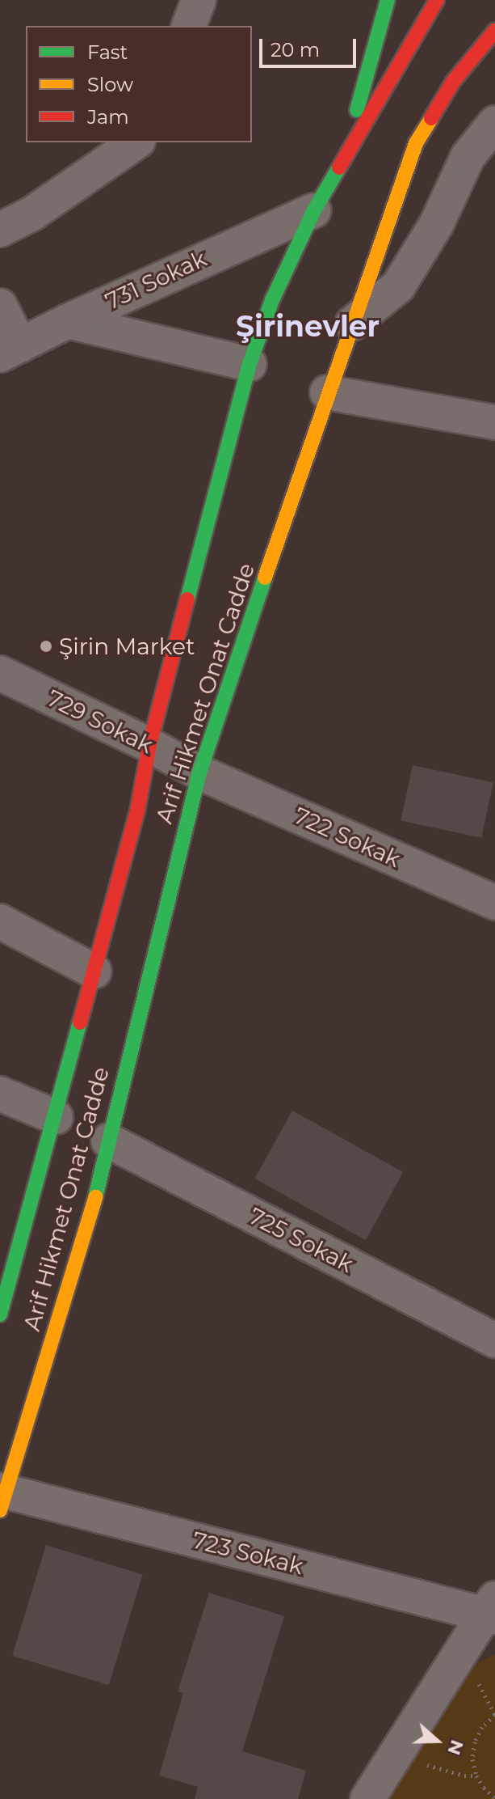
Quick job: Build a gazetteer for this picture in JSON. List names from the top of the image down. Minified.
{"streets":{"main road":["Arif Hikmet Onat Cadde"],"street":["731 Sokak","729 Sokak","722 Sokak","725 Sokak","723 Sokak"]},"crossings":[["731 Sokak","Arif Hikmet Onat Cadde"],["Arif Hikmet Onat Cadde","729 Sokak"],["Arif Hikmet Onat Cadde","722 Sokak"],["Arif Hikmet Onat Cadde","725 Sokak"],["Arif Hikmet Onat Cadde","723 Sokak"],["729 Sokak","722 Sokak"]],"districts":["Şirinevler"],"places":["Şirin Market"],"legend":["Fast","Slow","Jam"],"scale_bar":"20 m","north":"right"}
